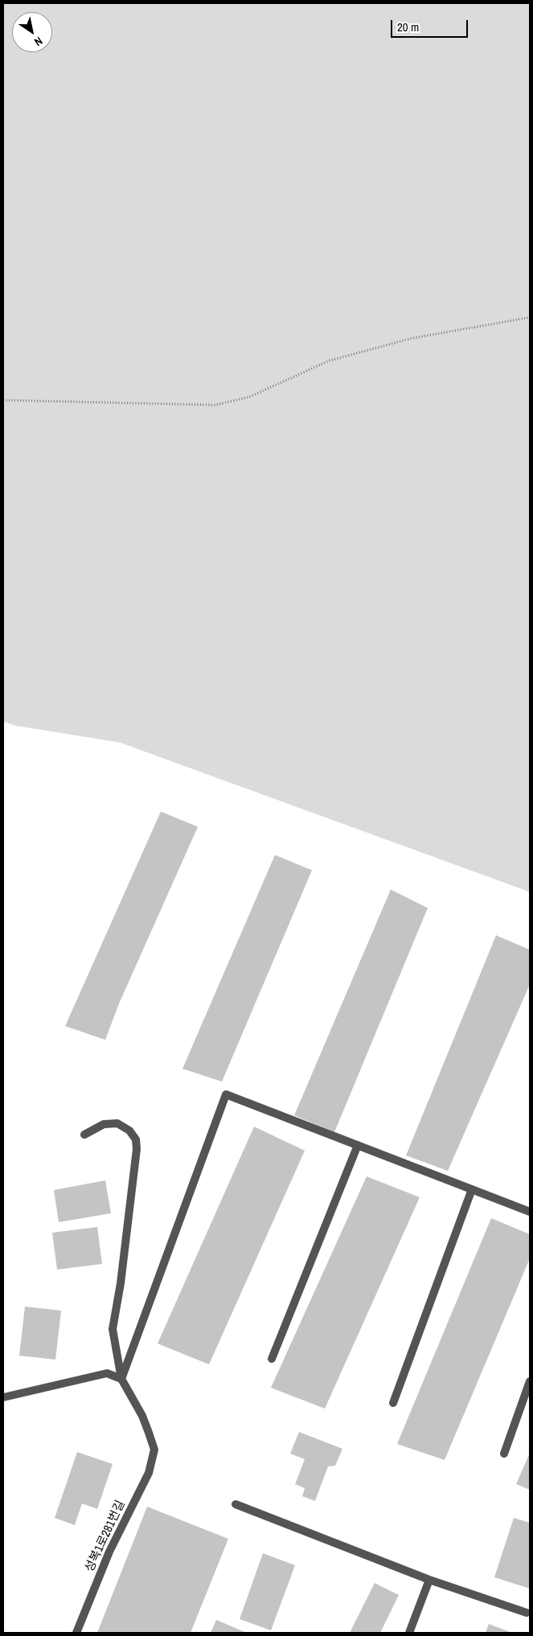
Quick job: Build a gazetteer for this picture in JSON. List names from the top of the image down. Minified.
{"streets":{"street":["성복1로281번길"]},"scale_bar":"20 m","north":"bottom right"}
